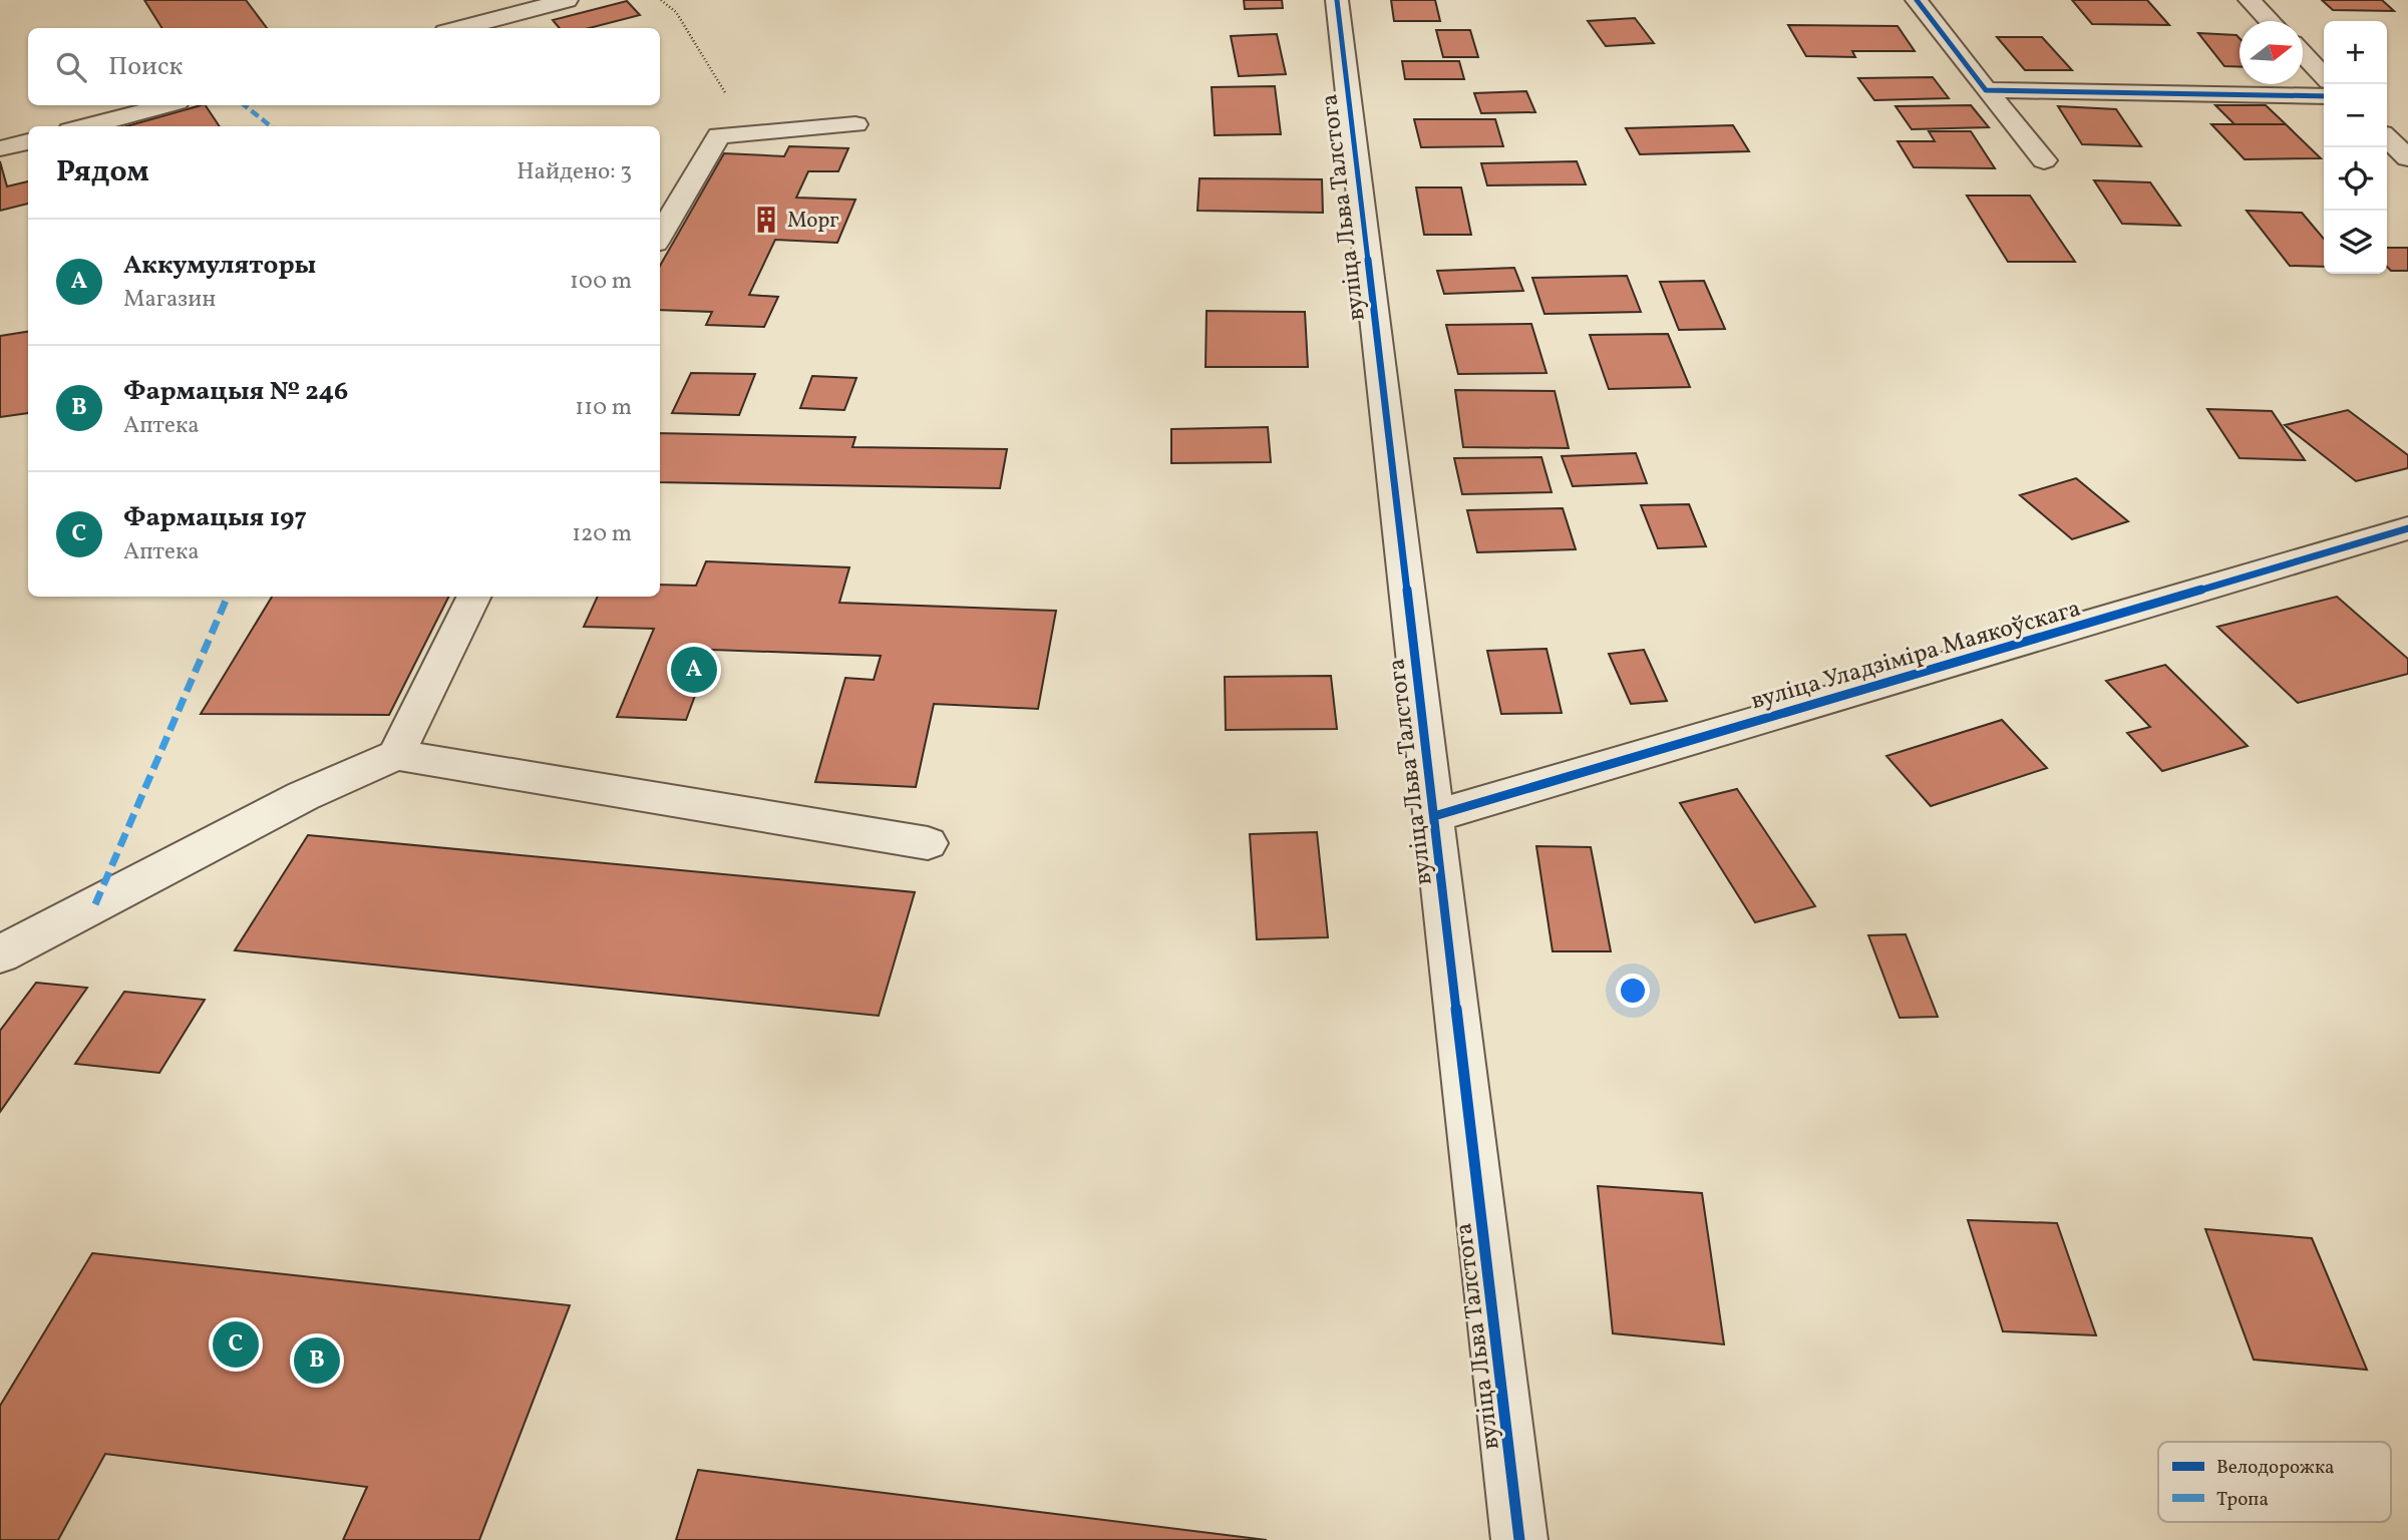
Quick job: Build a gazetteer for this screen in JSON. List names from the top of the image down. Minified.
{"streets":{"street":["вуліца Льва Талстога","вуліца Уладзіміра Маякоўскага"]},"crossings":[["вуліца Льва Талстога","вуліца Уладзіміра Маякоўскага"]],"places":{"building":["Морг"]},"legend":["Велодорожка","Тропа"],"north":"right","page":{"map_buttons":["+","−"],"search":"Поиск","heading":["Рядом","Найдено: 3"],"list":[{"mark":"A","name":"Аккумуляторы","note":"Магазин","value":"100 m"},{"mark":"B","name":"Фармацыя № 246","note":"Аптека","value":"110 m"},{"mark":"C","name":"Фармацыя 197","note":"Аптека","value":"120 m"}],"pins":["A","C","B"]}}
